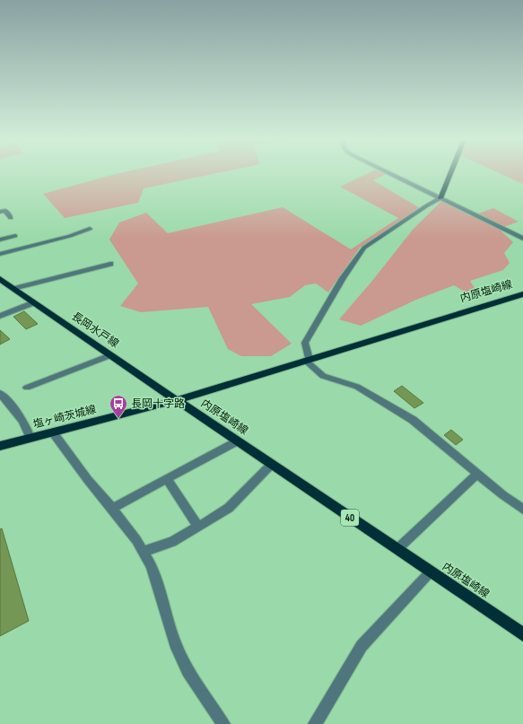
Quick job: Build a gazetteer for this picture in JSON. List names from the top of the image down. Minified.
{"streets":{"main road":["内原塩崎線","長岡水戸線","塩ヶ崎茨城線","40"]},"crossings":[["内原塩崎線","長岡水戸線"],["内原塩崎線","塩ヶ崎茨城線"],["長岡水戸線","塩ヶ崎茨城線"]],"places":{"bus stop":["長岡十字路"]}}
